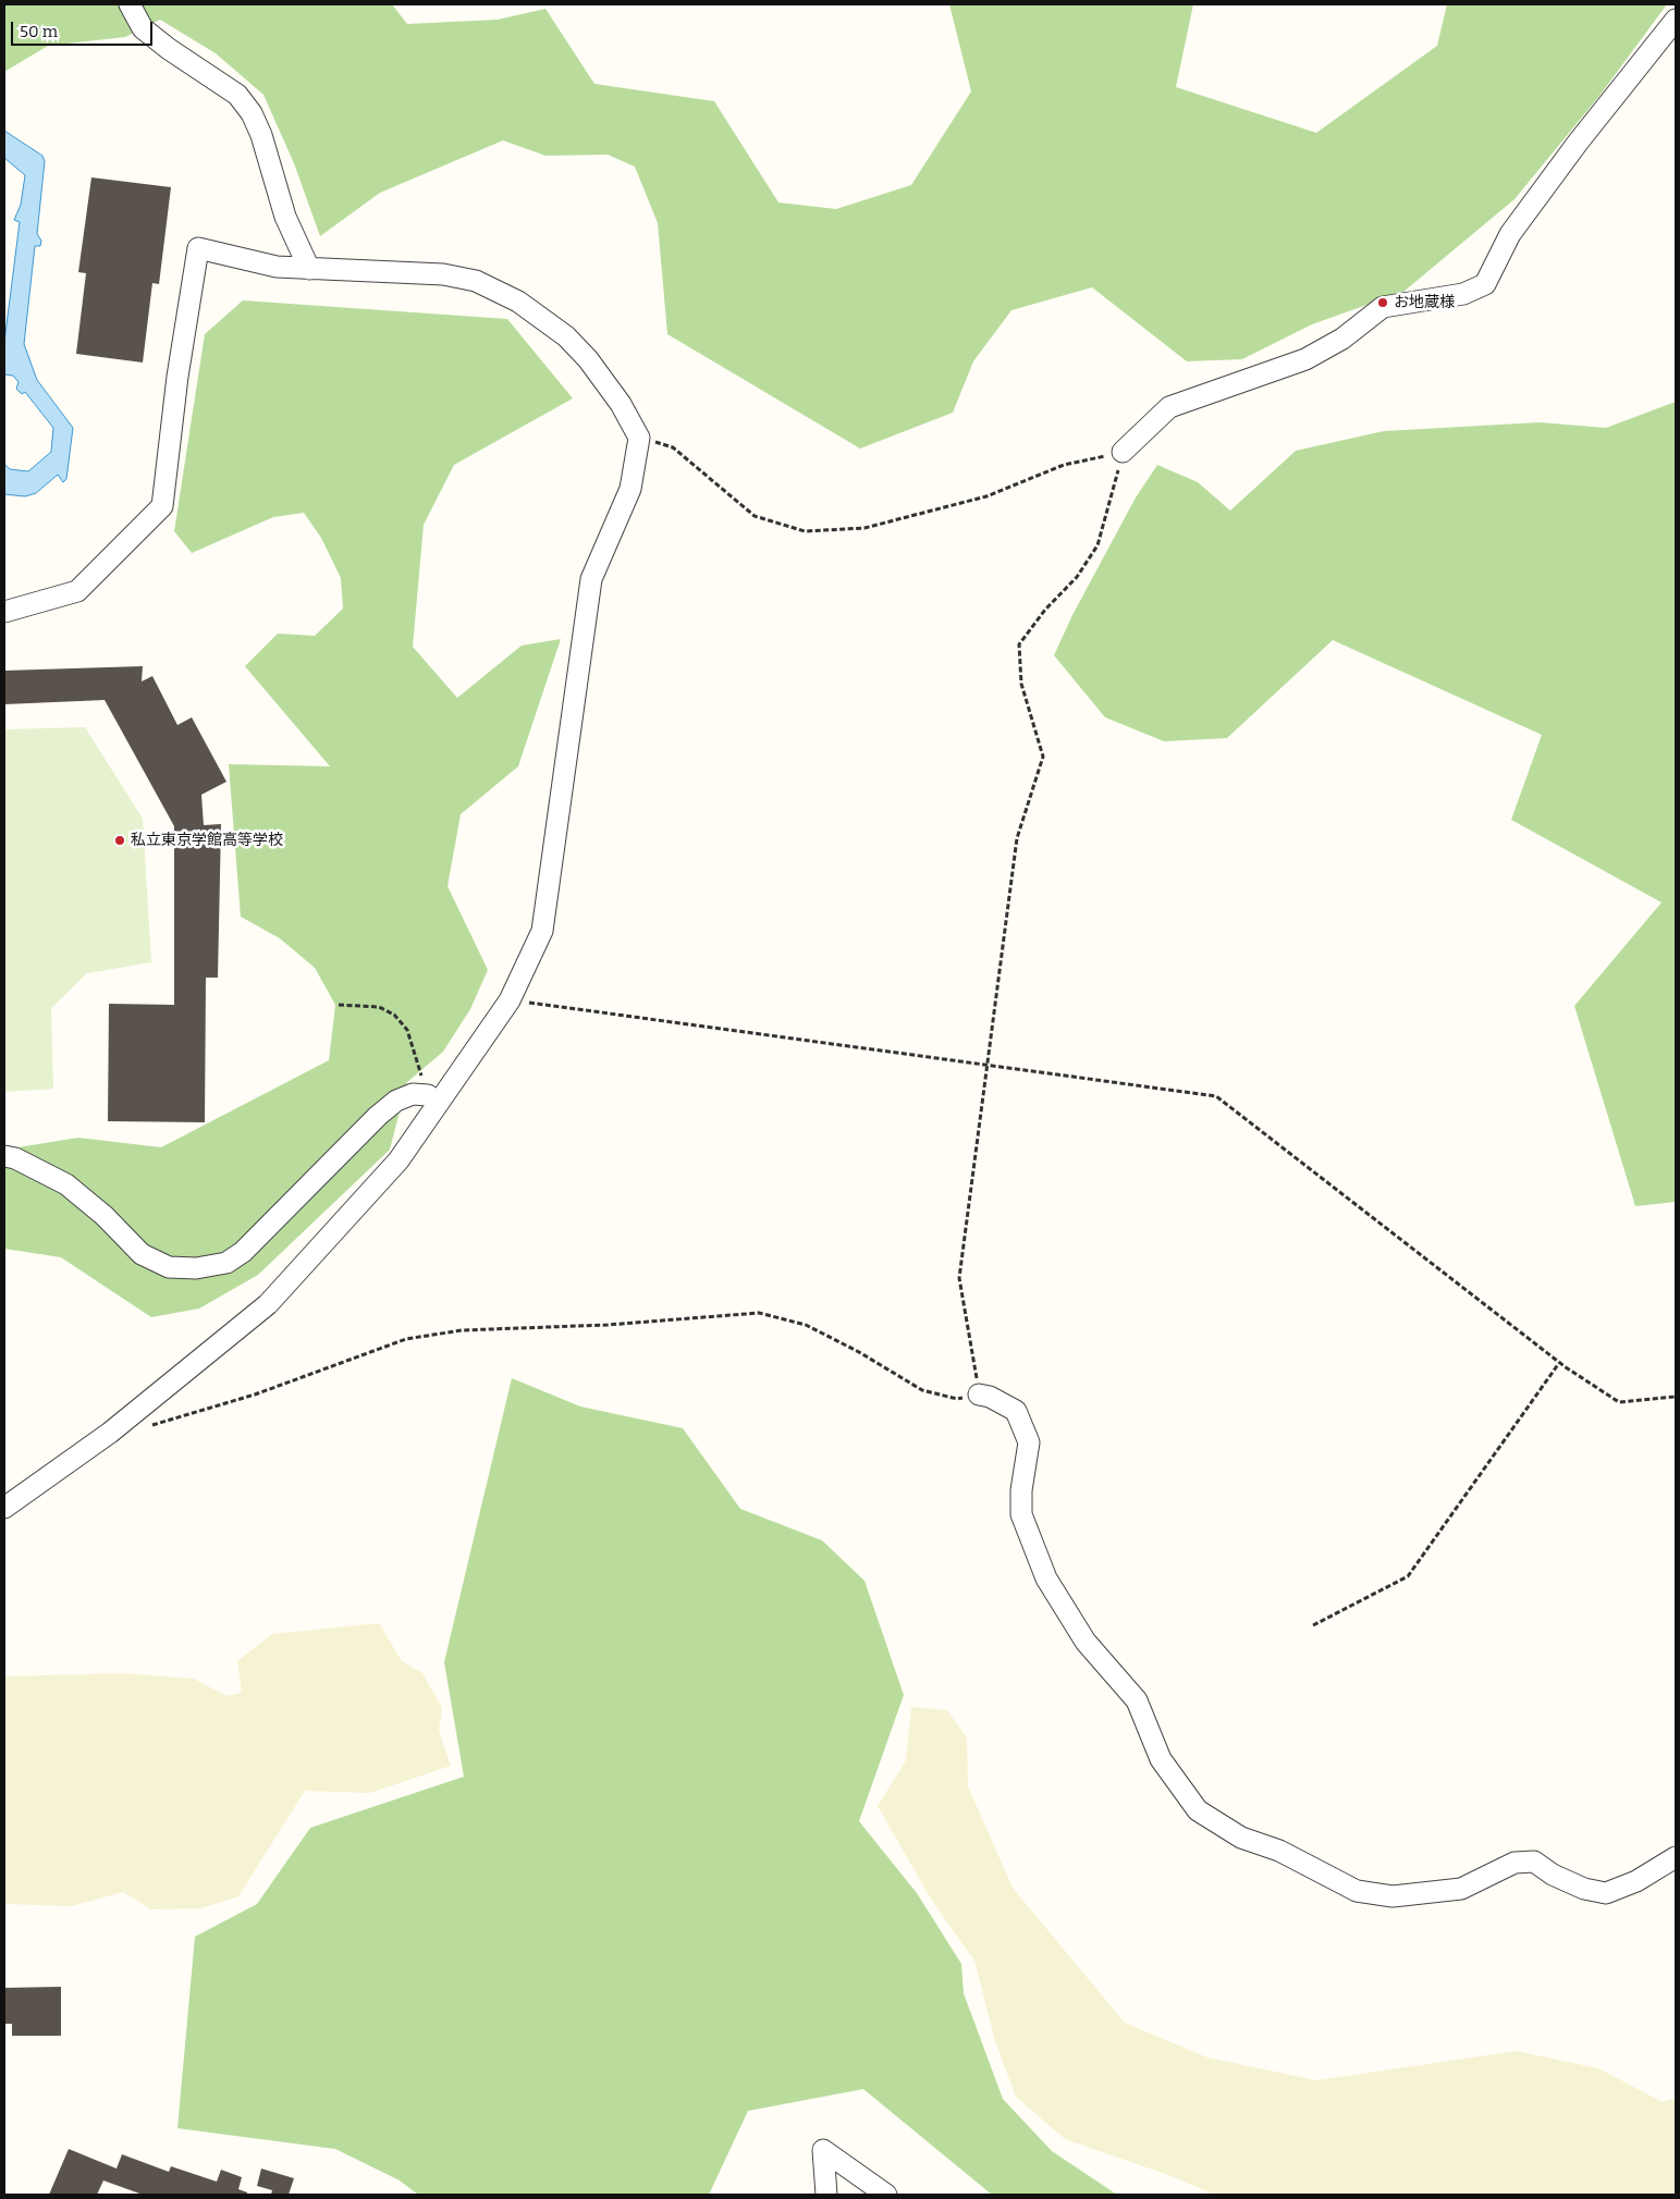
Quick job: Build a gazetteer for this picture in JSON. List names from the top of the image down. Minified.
{"places":["お地蔵様","私立東京学館高等学校"],"scale_bar":"50 m"}
